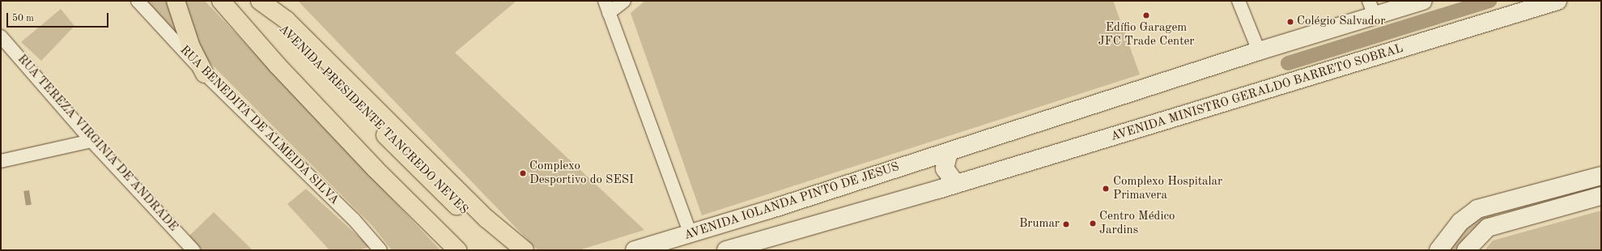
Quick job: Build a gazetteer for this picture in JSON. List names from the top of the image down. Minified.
{"streets":{"main road":["AVENIDA MINISTRO GERALDO BARRETO SOBRAL","AVENIDA PRESIDENTE TANCREDO NEVES","AVENIDA IOLANDA PINTO DE JESUS"],"street":["RUA BENEDITA DE ALMEIDA SILVA","RUA TEREZA VIRGINIA DE ANDRADE"]},"places":["Edífio Garagem JFC Trade Center","Colégio Salvador","Complexo Desportivo do SESI","Complexo Hospitalar Primavera","Centro Médico Jardins","Brumar"],"scale_bar":"50 m"}
